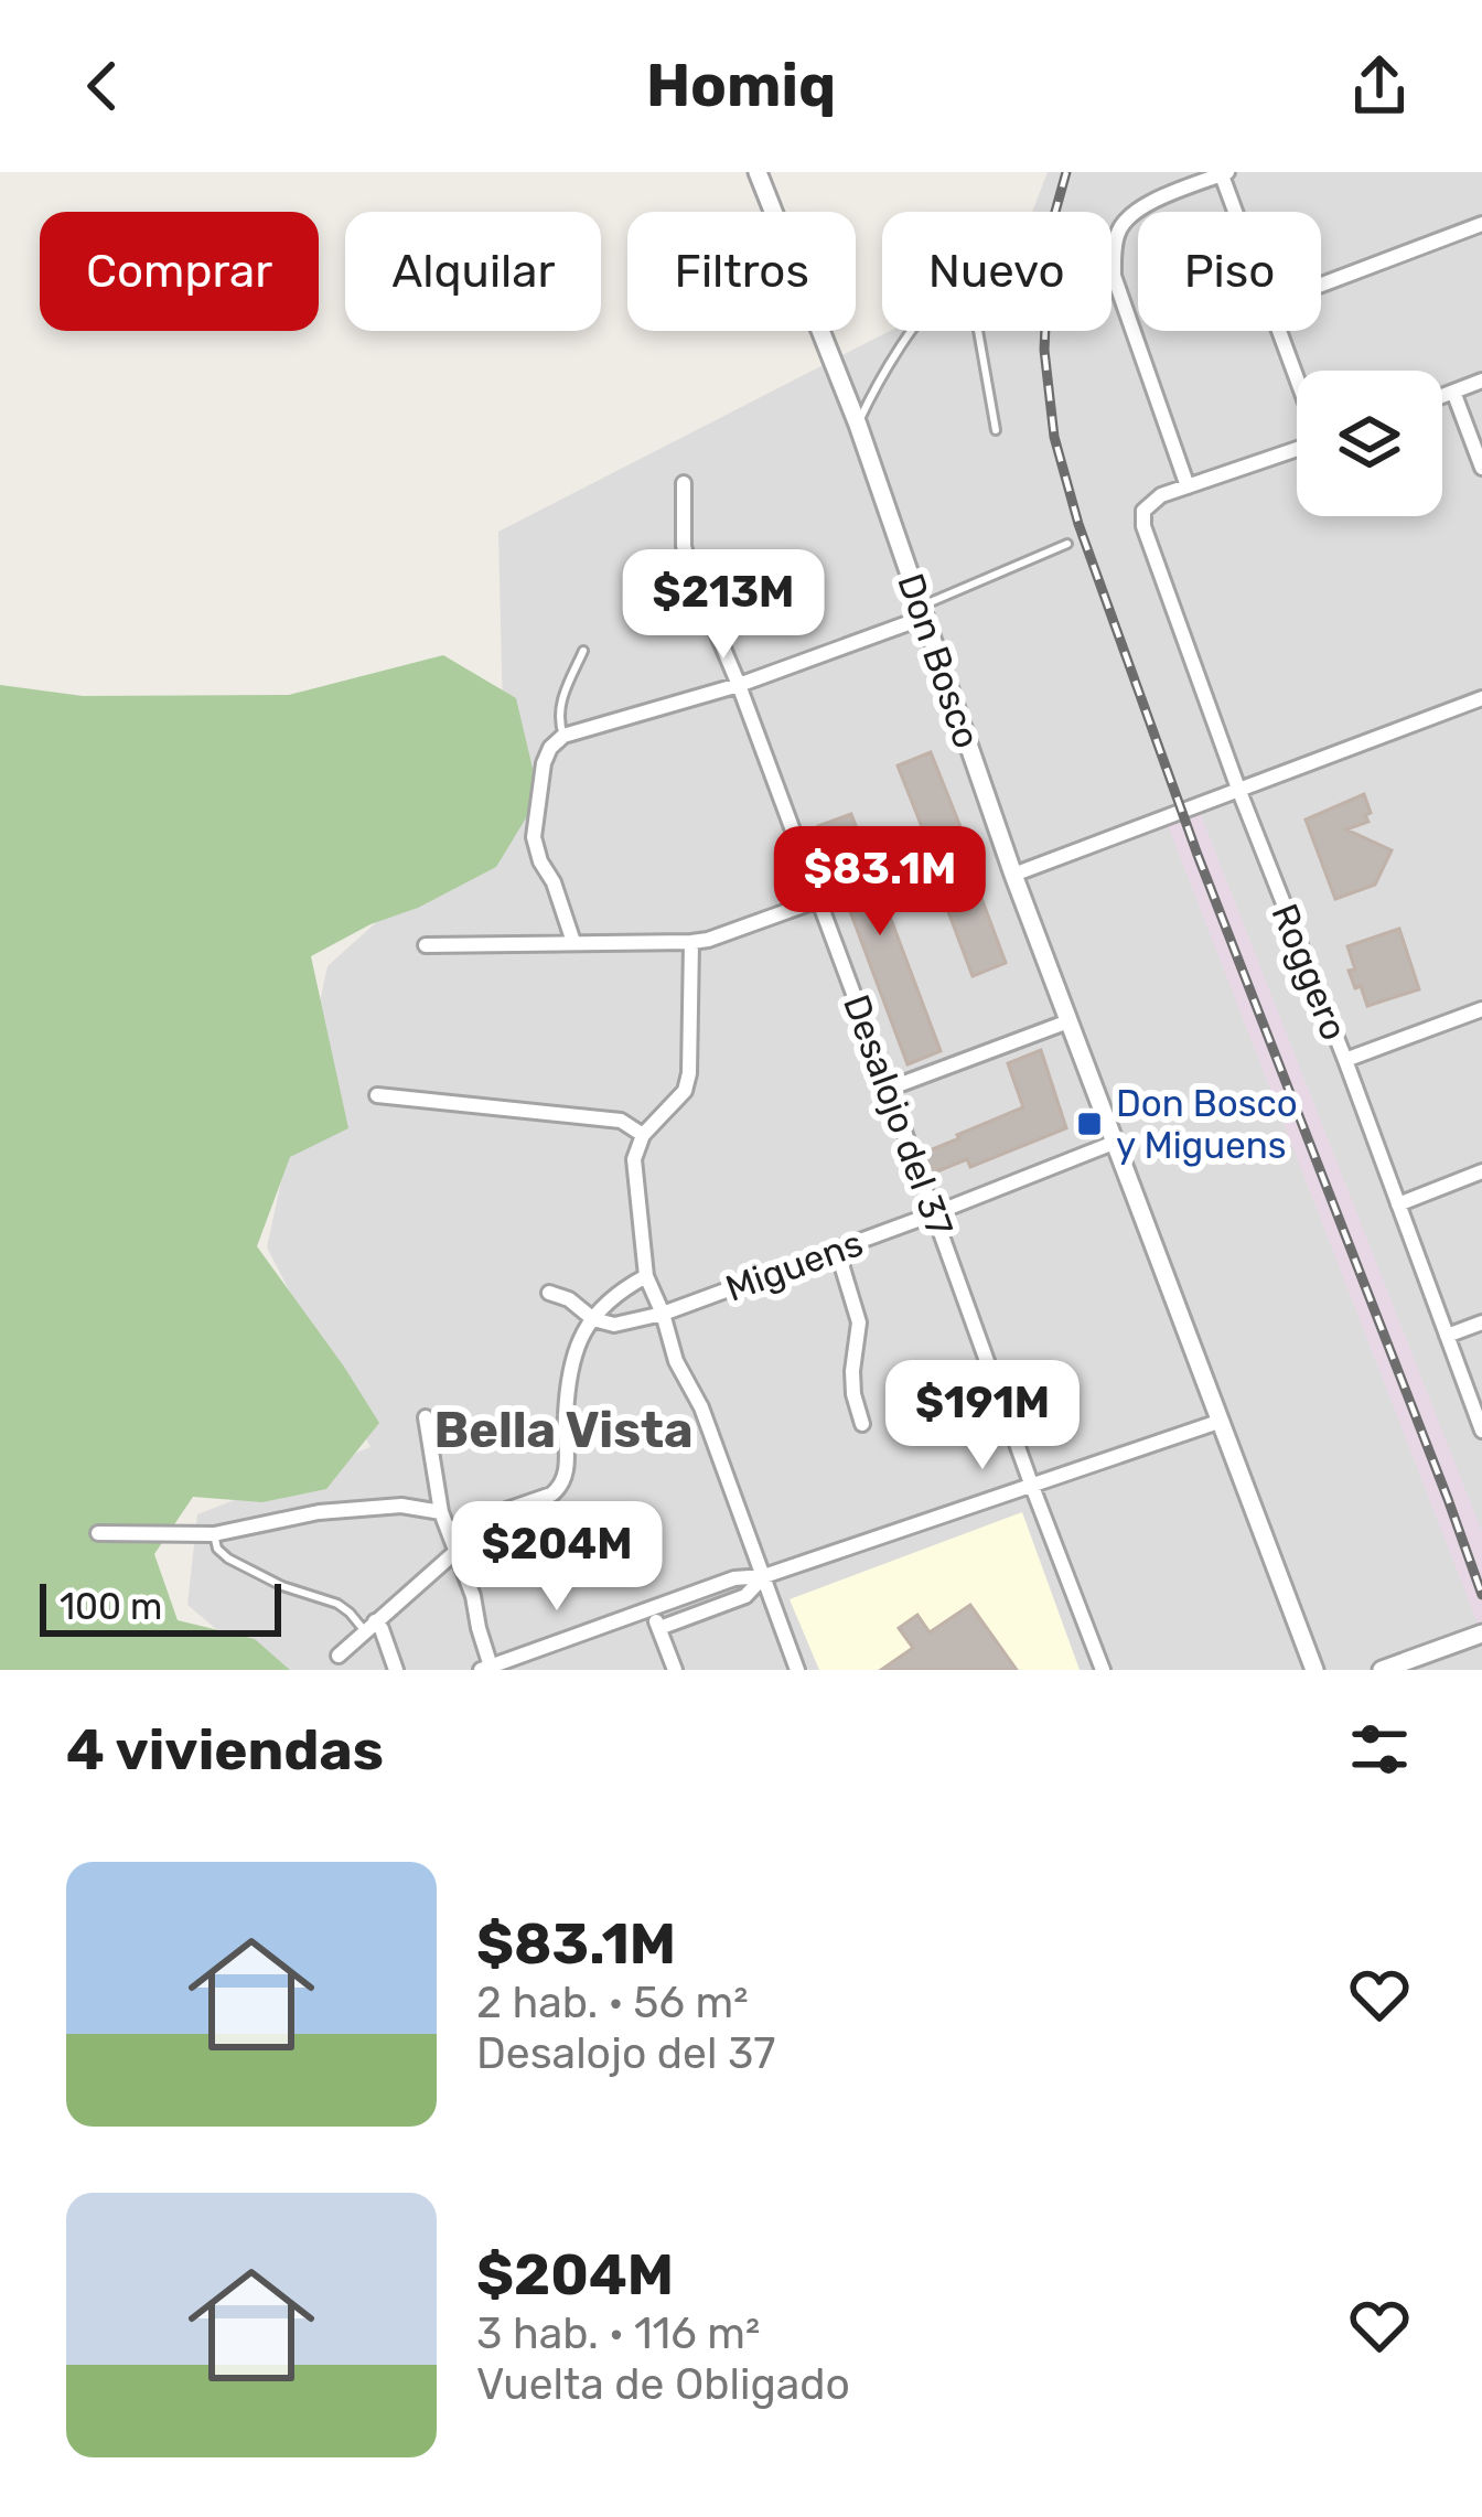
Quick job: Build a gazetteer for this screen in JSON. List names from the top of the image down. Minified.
{"streets":{"street":["Don Bosco","Roggero","Desalojo del 37","Miguens"]},"crossings":[["Don Bosco","Miguens"],["Desalojo del 37","Miguens"]],"districts":["Bella Vista"],"places":{"transit":["Don Bosco y Miguens"]},"scale_bar":"100 m","page":{"header":"Homiq","chip":["Comprar","Alquilar","Filtros","Nuevo","Piso"],"price":["$213M","$83.1M","$191M","$204M"],"scale":"100 m","heading":"4 viviendas","list":[{"name":"$83.1M","note":"2 hab. · 56 m² · Desalojo del 37"},{"name":"$204M","note":"3 hab. · 116 m² · Vuelta de Obligado"}]}}
